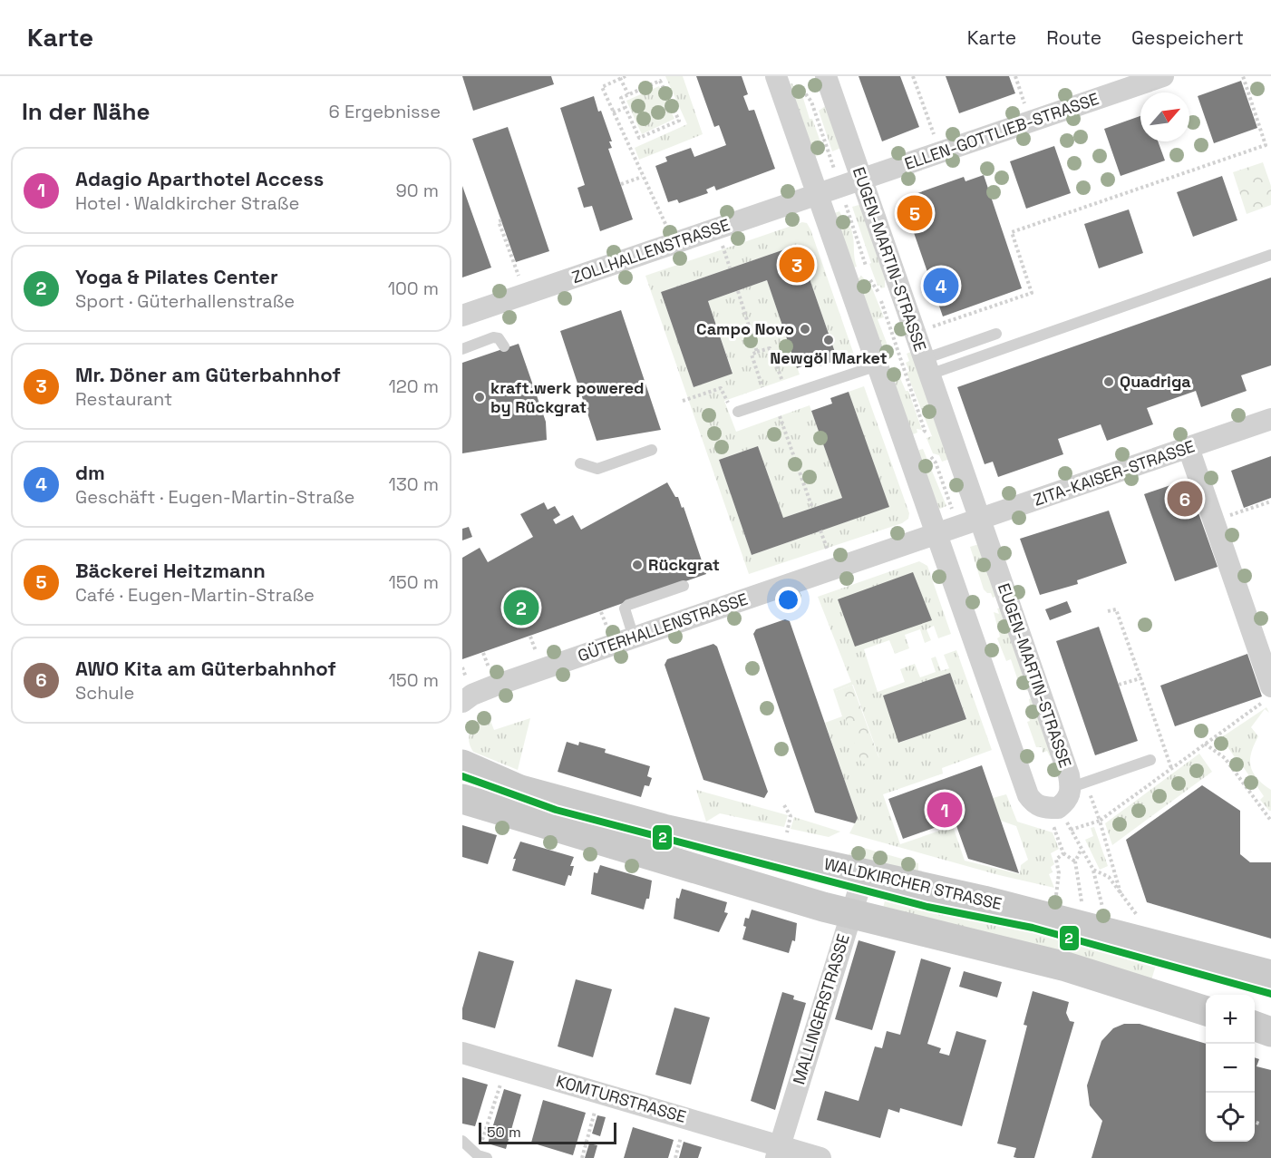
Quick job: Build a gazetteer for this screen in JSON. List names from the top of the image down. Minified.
{"streets":{"main road":["WALDKIRCHER STRASSE"],"street":["ELLEN-GOTTLIEB-STRASSE","ZOLLHALLENSTRASSE","EUGEN-MARTIN-STRASSE","ZITA-KAISER-STRASSE","GÜTERHALLENSTRASSE","MALLINGERSTRASSE","KOMTURSTRASSE"]},"crossings":[["ELLEN-GOTTLIEB-STRASSE","ZOLLHALLENSTRASSE"],["ELLEN-GOTTLIEB-STRASSE","EUGEN-MARTIN-STRASSE"],["ZOLLHALLENSTRASSE","EUGEN-MARTIN-STRASSE"],["EUGEN-MARTIN-STRASSE","ZITA-KAISER-STRASSE"],["EUGEN-MARTIN-STRASSE","GÜTERHALLENSTRASSE"],["ZITA-KAISER-STRASSE","GÜTERHALLENSTRASSE"],["WALDKIRCHER STRASSE","MALLINGERSTRASSE"],["MALLINGERSTRASSE","KOMTURSTRASSE"]],"places":["Campo Novo","Newgöl Market","Quadriga","kraft.werk powered by Rückgrat","Rückgrat"],"lines":["transit line 2"],"scale_bar":"50 m","north":"top right","page":{"header":"Karte","nav":["Karte","Route","Gespeichert"],"heading":["In der Nähe","6 Ergebnisse"],"list":[{"mark":"1","name":"Adagio Aparthotel Access","note":"Hotel · Waldkircher Straße","value":"90 m"},{"mark":"2","name":"Yoga & Pilates Center","note":"Sport · Güterhallenstraße","value":"100 m"},{"mark":"3","name":"Mr. Döner am Güterbahnhof","note":"Restaurant","value":"120 m"},{"mark":"4","name":"dm","note":"Geschäft · Eugen-Martin-Straße","value":"130 m"},{"mark":"5","name":"Bäckerei Heitzmann","note":"Café · Eugen-Martin-Straße","value":"150 m"},{"mark":"6","name":"AWO Kita am Güterbahnhof","note":"Schule","value":"150 m"}],"pins":["5","3","4","6","2","1"],"map_buttons":["+","−"],"scale":"50 m"}}
